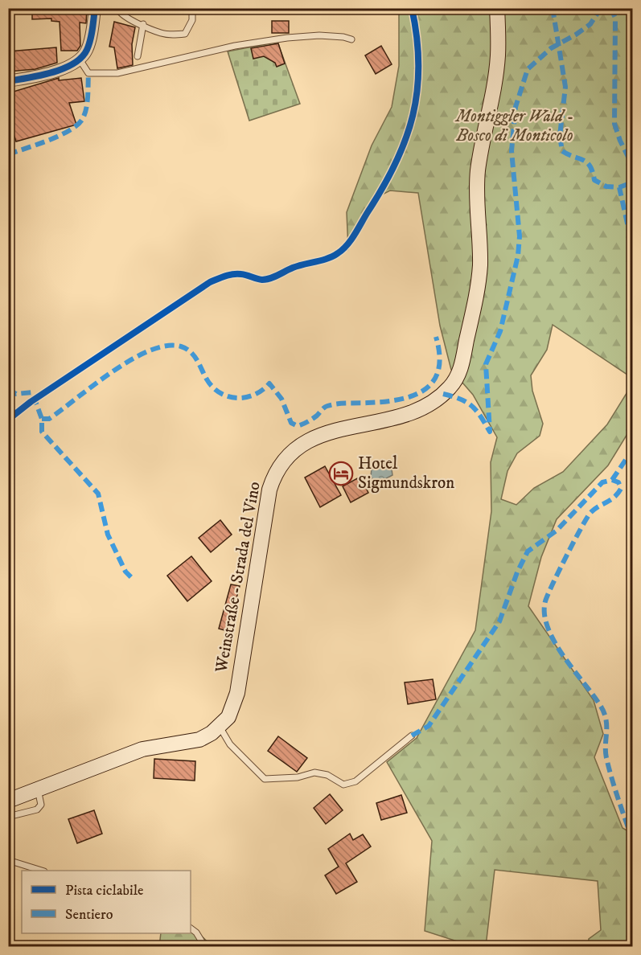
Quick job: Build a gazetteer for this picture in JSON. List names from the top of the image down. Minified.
{"streets":{"main road":["Weinstraße - Strada del Vino"]},"parks":["Montiggler Wald - Bosco di Monticolo"],"places":{"hotel":["Hotel Sigmundskron"]},"legend":["Pista ciclabile","Sentiero"]}
